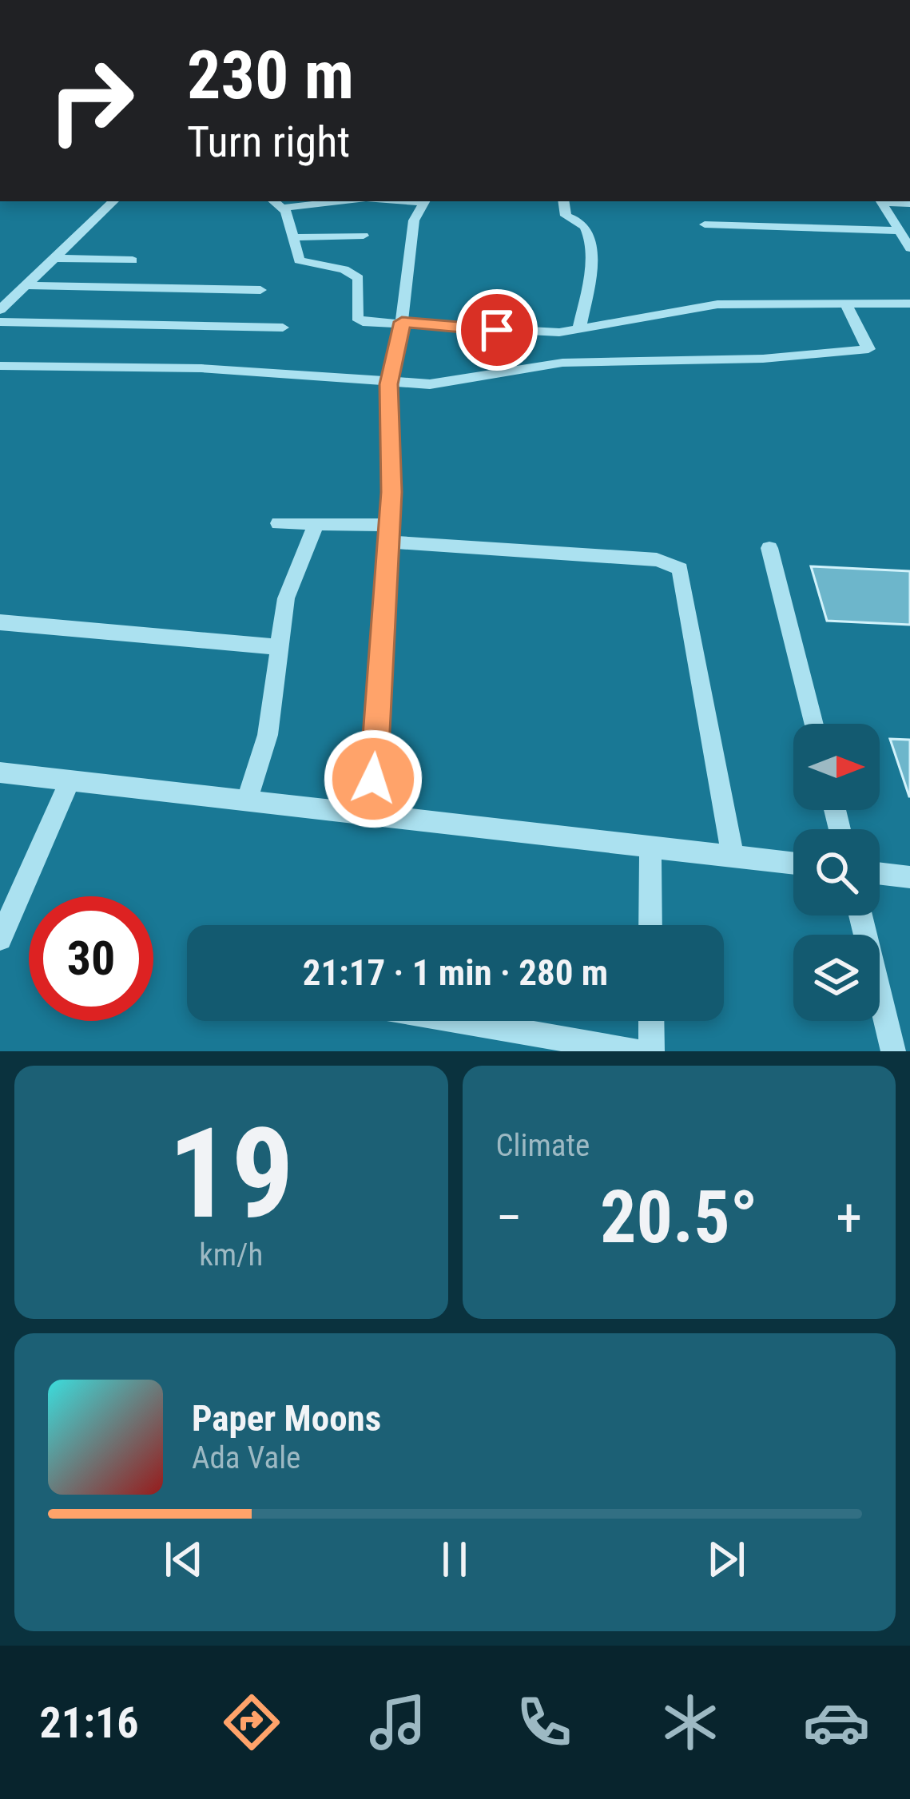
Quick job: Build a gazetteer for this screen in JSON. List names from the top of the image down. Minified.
{"north":"right","page":{"turn":["230 m","Turn right"],"limit":"30","trip":"21:17 · 1 min · 280 m","tile":[["19","km/h"],"Climate"],"heat":["−","20.5°","+"],"song":["Paper Moons","Ada Vale"],"tabs":"21:16"}}
